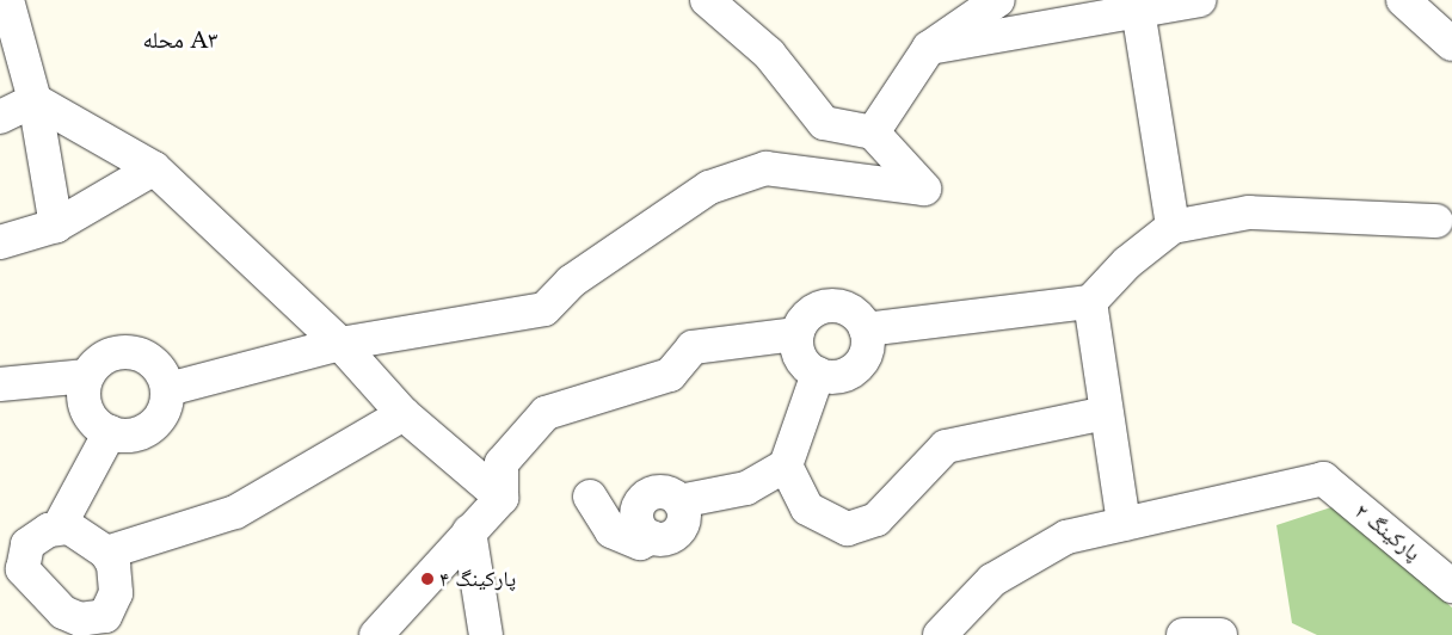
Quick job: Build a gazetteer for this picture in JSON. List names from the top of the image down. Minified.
{"streets":{"street":["پارکینگ ۲"]},"districts":["محله A۳"],"places":["پارکینگ ۴"]}
